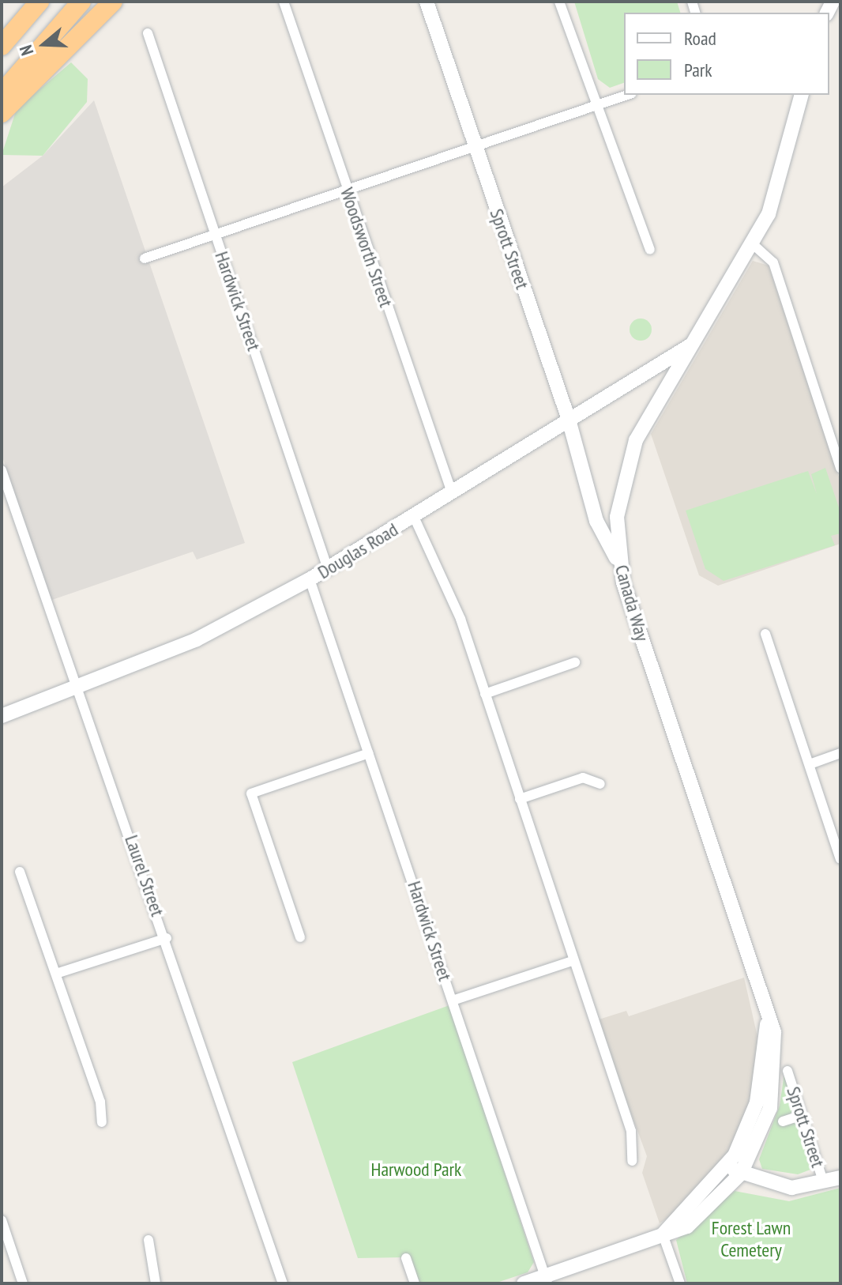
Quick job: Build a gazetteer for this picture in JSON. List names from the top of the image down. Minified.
{"streets":{"main road":["Sprott Street","Douglas Road","Canada Way"],"street":["Woodsworth Street","Hardwick Street","Laurel Street"]},"crossings":[["Woodsworth Street","Douglas Road"],["Sprott Street","Douglas Road"],["Sprott Street","Canada Way"],["Hardwick Street","Douglas Road"],["Hardwick Street","Canada Way"],["Douglas Road","Canada Way"],["Douglas Road","Laurel Street"]],"parks":["Harwood Park","Forest Lawn Cemetery"],"legend":["Road","Park"],"north":"left"}
